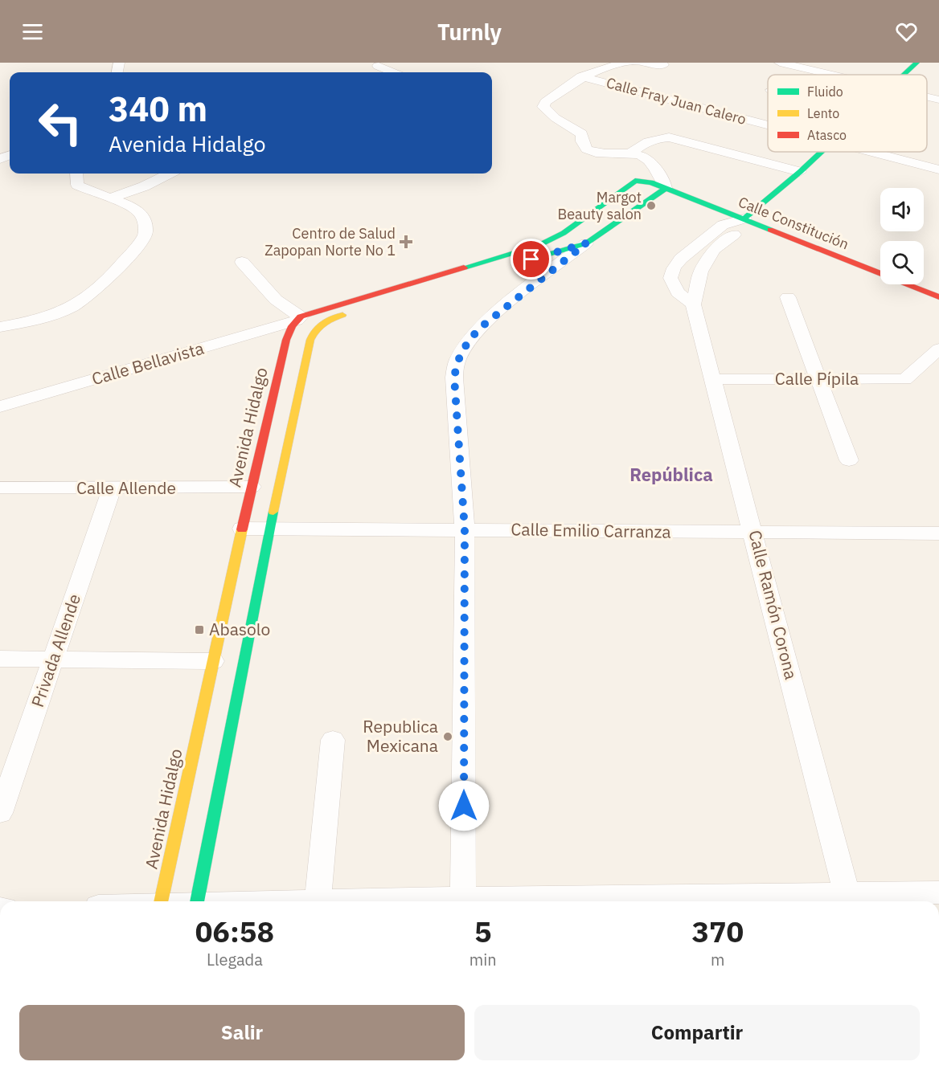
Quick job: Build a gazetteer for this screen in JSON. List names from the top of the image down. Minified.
{"streets":{"main road":["Calle Constitución","Avenida Hidalgo"],"street":["Calle Fray Juan Calero","Calle Bellavista","Calle Pípila","Calle Allende","Calle Emilio Carranza","Calle Ramón Corona","Privada Allende"]},"crossings":[["Calle Constitución","Calle Ramón Corona"],["Calle Bellavista","Avenida Hidalgo"],["Calle Pípila","Calle Ramón Corona"],["Avenida Hidalgo","Calle Allende"],["Avenida Hidalgo","Calle Emilio Carranza"],["Calle Allende","Privada Allende"],["Calle Emilio Carranza","Calle Ramón Corona"]],"districts":["República"],"places":{"other":["Margot Beauty salon","Republica Mexicana"],"health":["Centro de Salud Zapopan Norte No 1"],"transit":["Abasolo"]},"legend":["Fluido","Lento","Atasco"],"page":{"header":"Turnly","turn":["340 m","Avenida Hidalgo"],"eta":["06:58","Llegada","5","min","370","m"],"buttons":["Salir","Compartir"]}}
